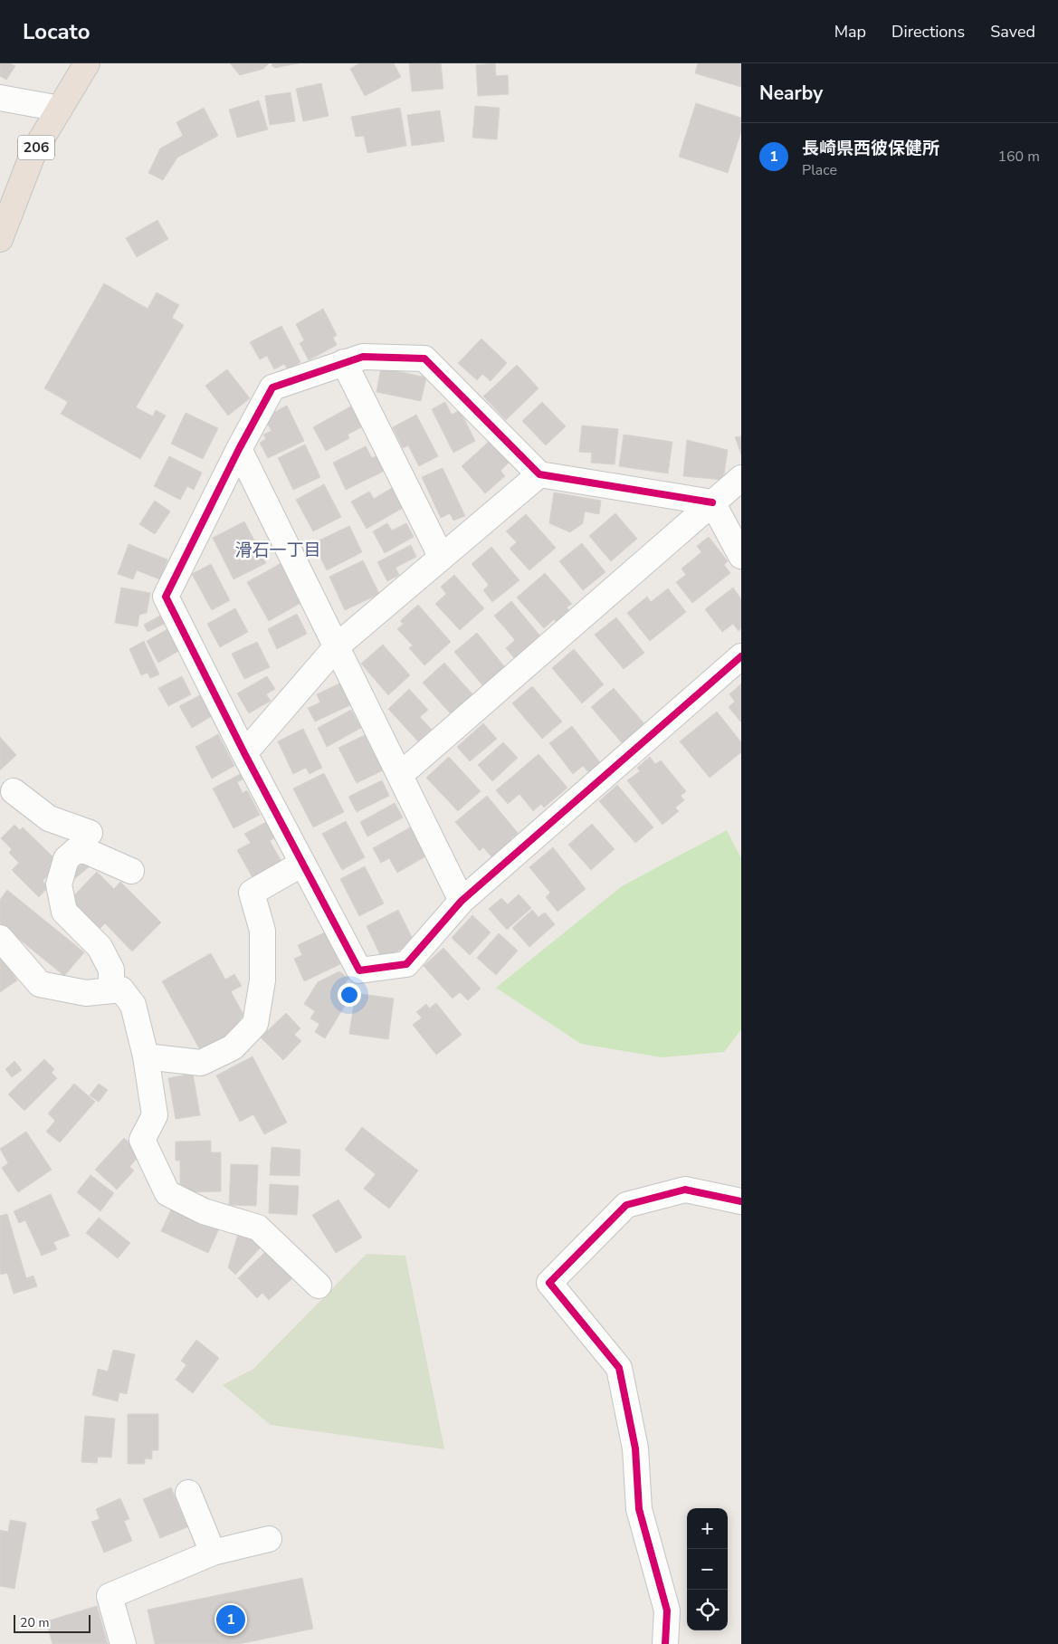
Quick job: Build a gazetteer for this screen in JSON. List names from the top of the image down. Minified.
{"streets":{"highway":["206"]},"districts":["滑石一丁目"],"scale_bar":"20 m","page":{"header":"Locato","nav":["Map","Directions","Saved"],"heading":"Nearby","list":[{"mark":"1","name":"長崎県西彼保健所","note":"Place","value":"160 m"}],"map_buttons":["+","−"],"pins":"1","scale":"20 m"}}
